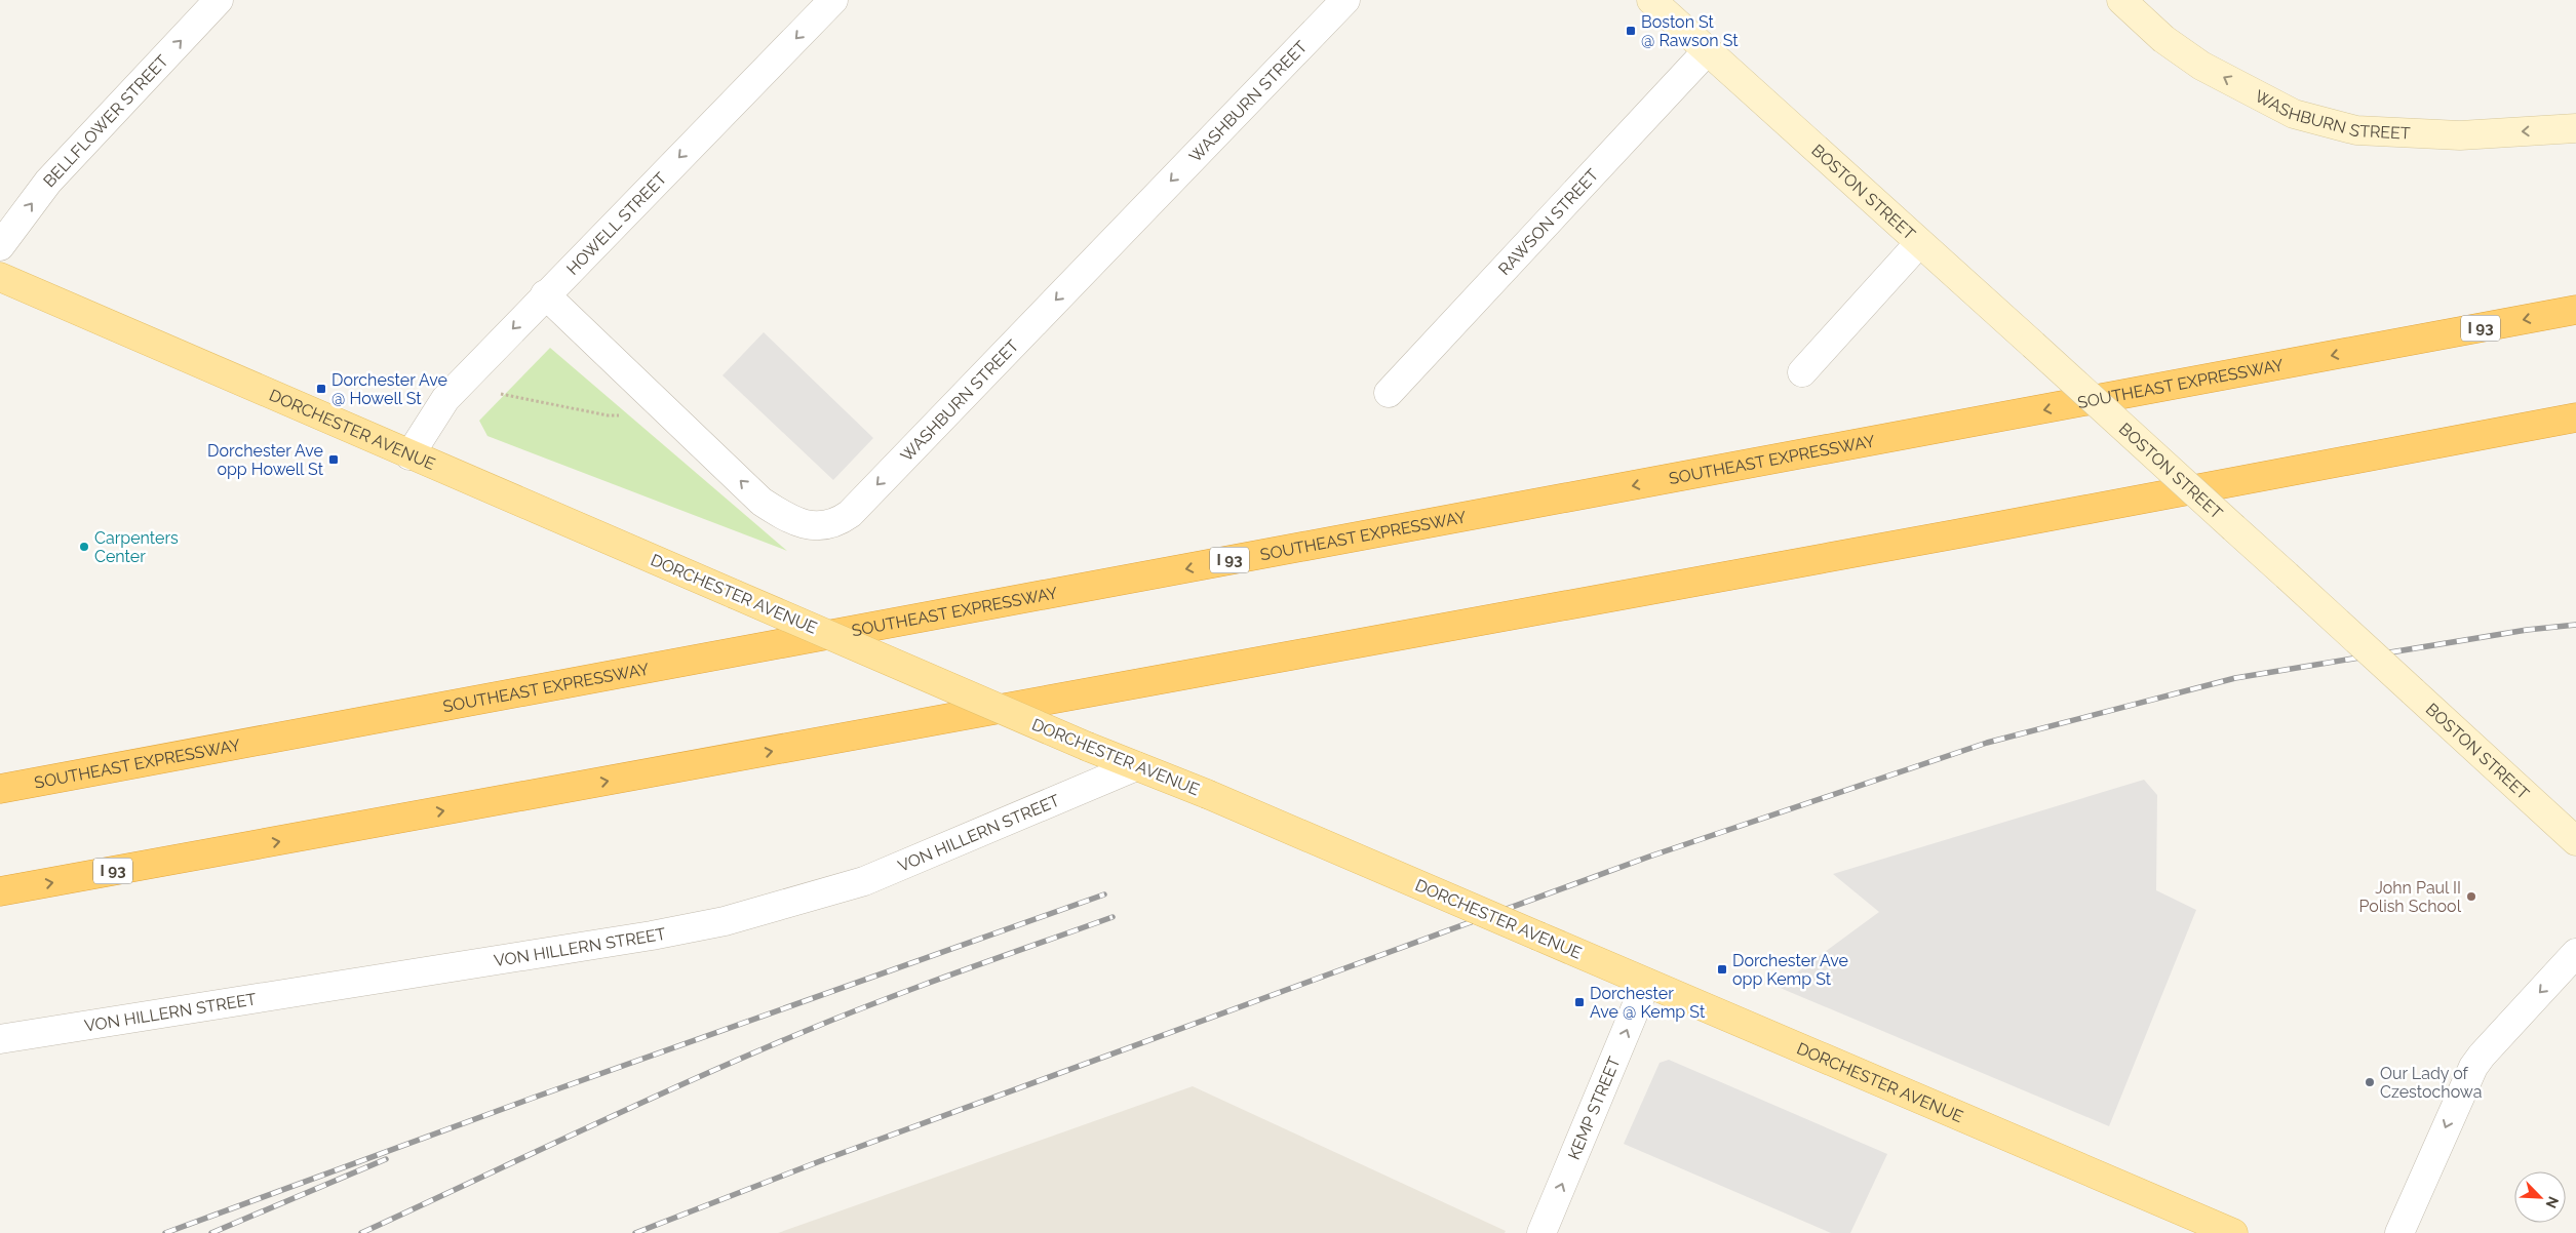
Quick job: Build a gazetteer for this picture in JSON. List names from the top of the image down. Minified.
{"streets":{"highway":["I 93","SOUTHEAST EXPRESSWAY"],"main road":["WASHBURN STREET","BOSTON STREET","DORCHESTER AVENUE"],"street":["BELLFLOWER STREET","HOWELL STREET","RAWSON STREET","VON HILLERN STREET","KEMP STREET"]},"crossings":[["WASHBURN STREET","HOWELL STREET"],["BOSTON STREET","RAWSON STREET"],["HOWELL STREET","DORCHESTER AVENUE"],["DORCHESTER AVENUE","VON HILLERN STREET"],["DORCHESTER AVENUE","KEMP STREET"]],"one_way":["BELLFLOWER STREET","HOWELL STREET","KEMP STREET"],"places":{"transit":["Boston St @ Rawson St","Dorchester Ave @ Howell St","Dorchester Ave opp Howell St","Dorchester Ave opp Kemp St","Dorchester Ave @ Kemp St"],"other":["Carpenters Center","John Paul II Polish School","Our Lady of Czestochowa"]},"north":"bottom right"}
